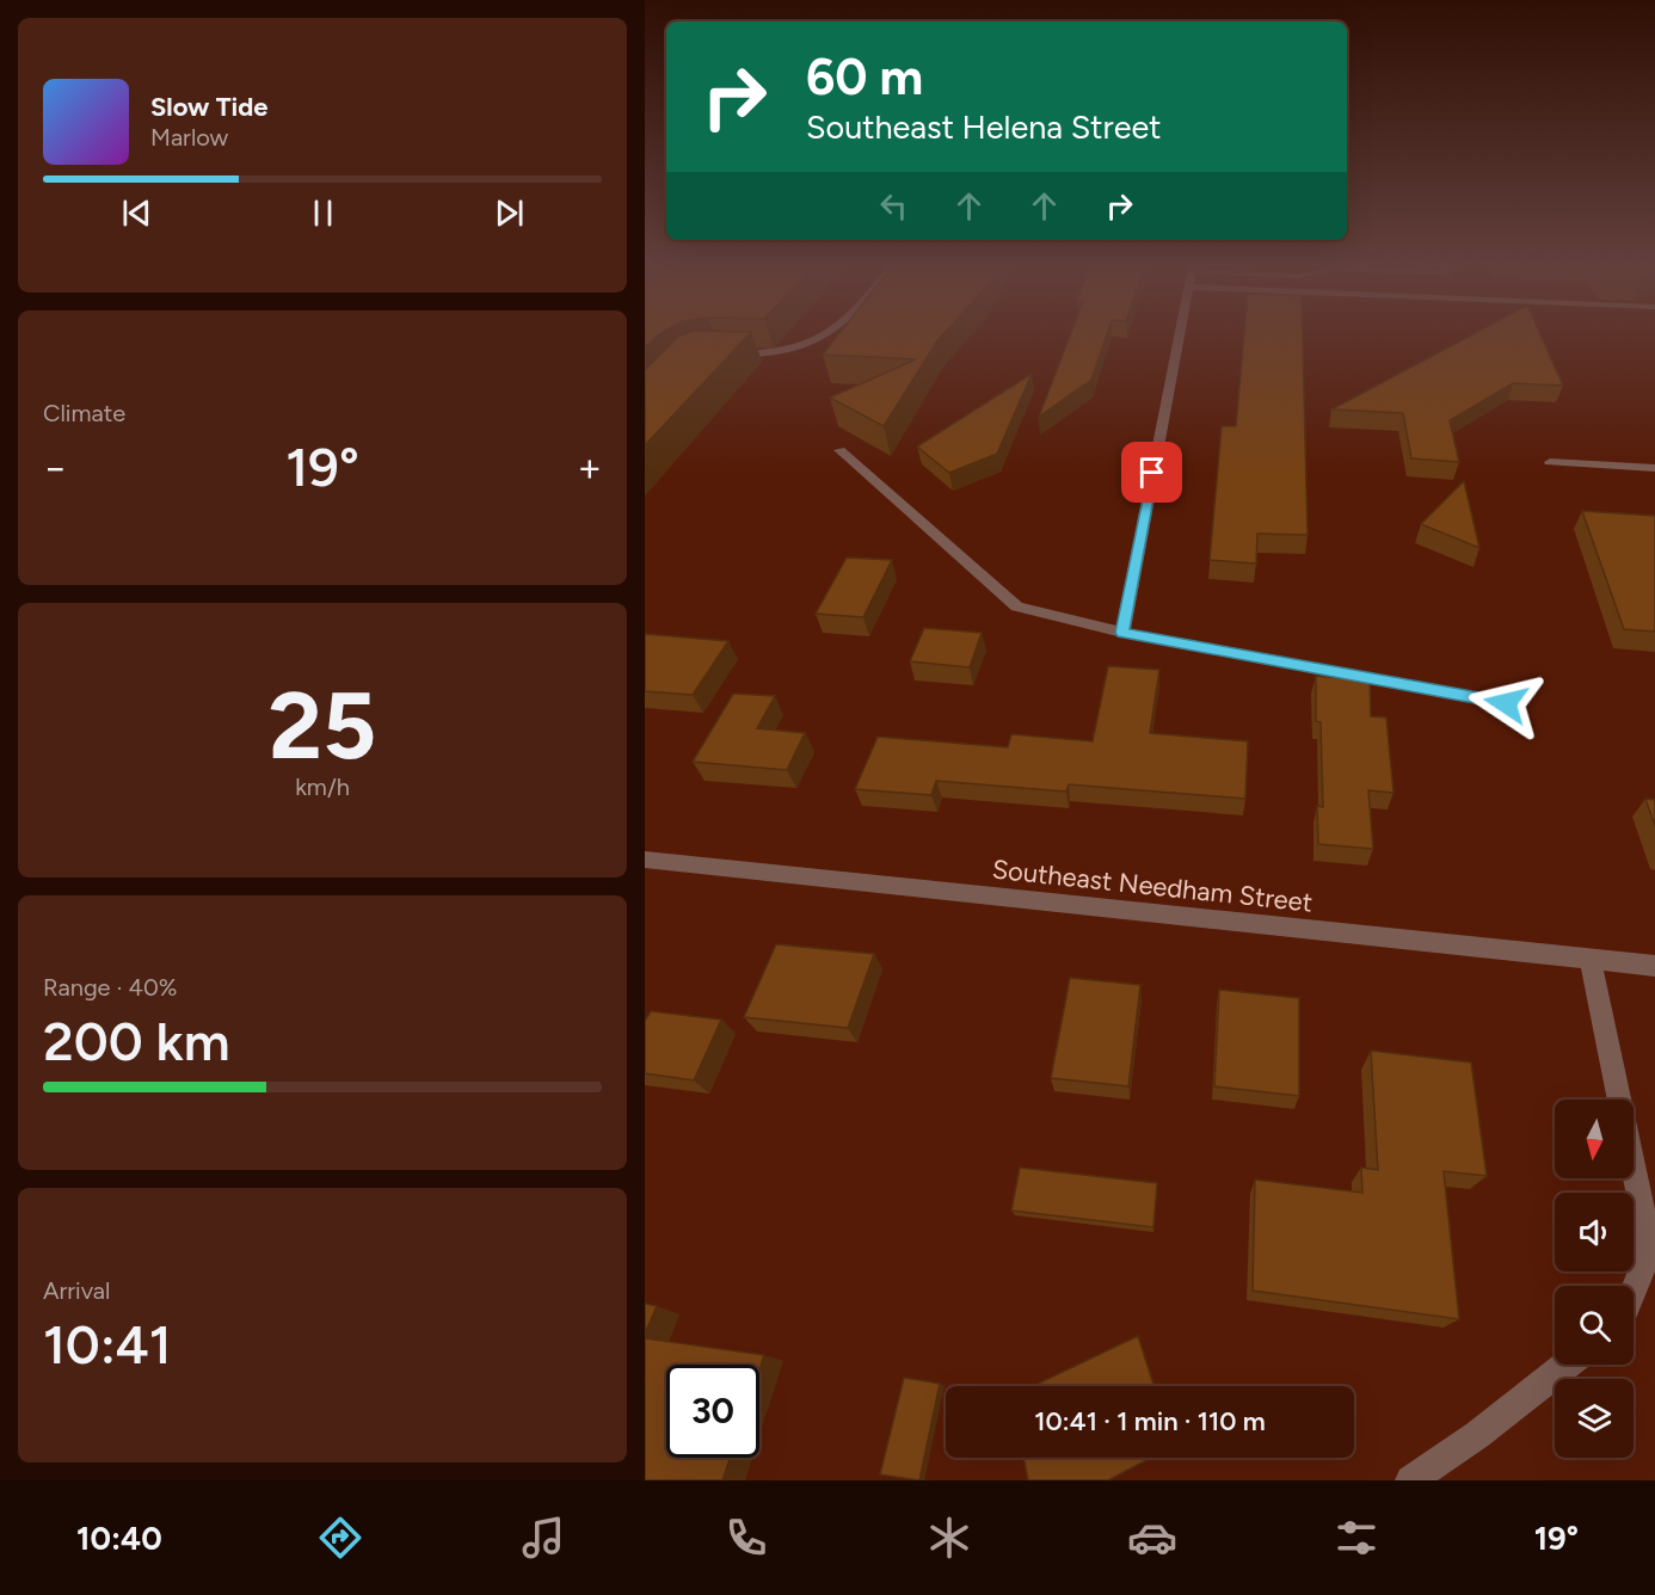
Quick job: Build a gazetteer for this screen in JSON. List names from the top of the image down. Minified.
{"streets":{"street":["Southeast Needham Street"]},"north":"bottom","page":{"turn":["60 m","Southeast Helena Street"],"song":["Slow Tide","Marlow"],"tile":["Climate",["25","km/h"],["Range · 40%","200 km"],["Arrival","10:41"]],"heat":["−","19°","+"],"limit":"30","trip":"10:41 · 1 min · 110 m","tabs":["10:40","19°"]}}
